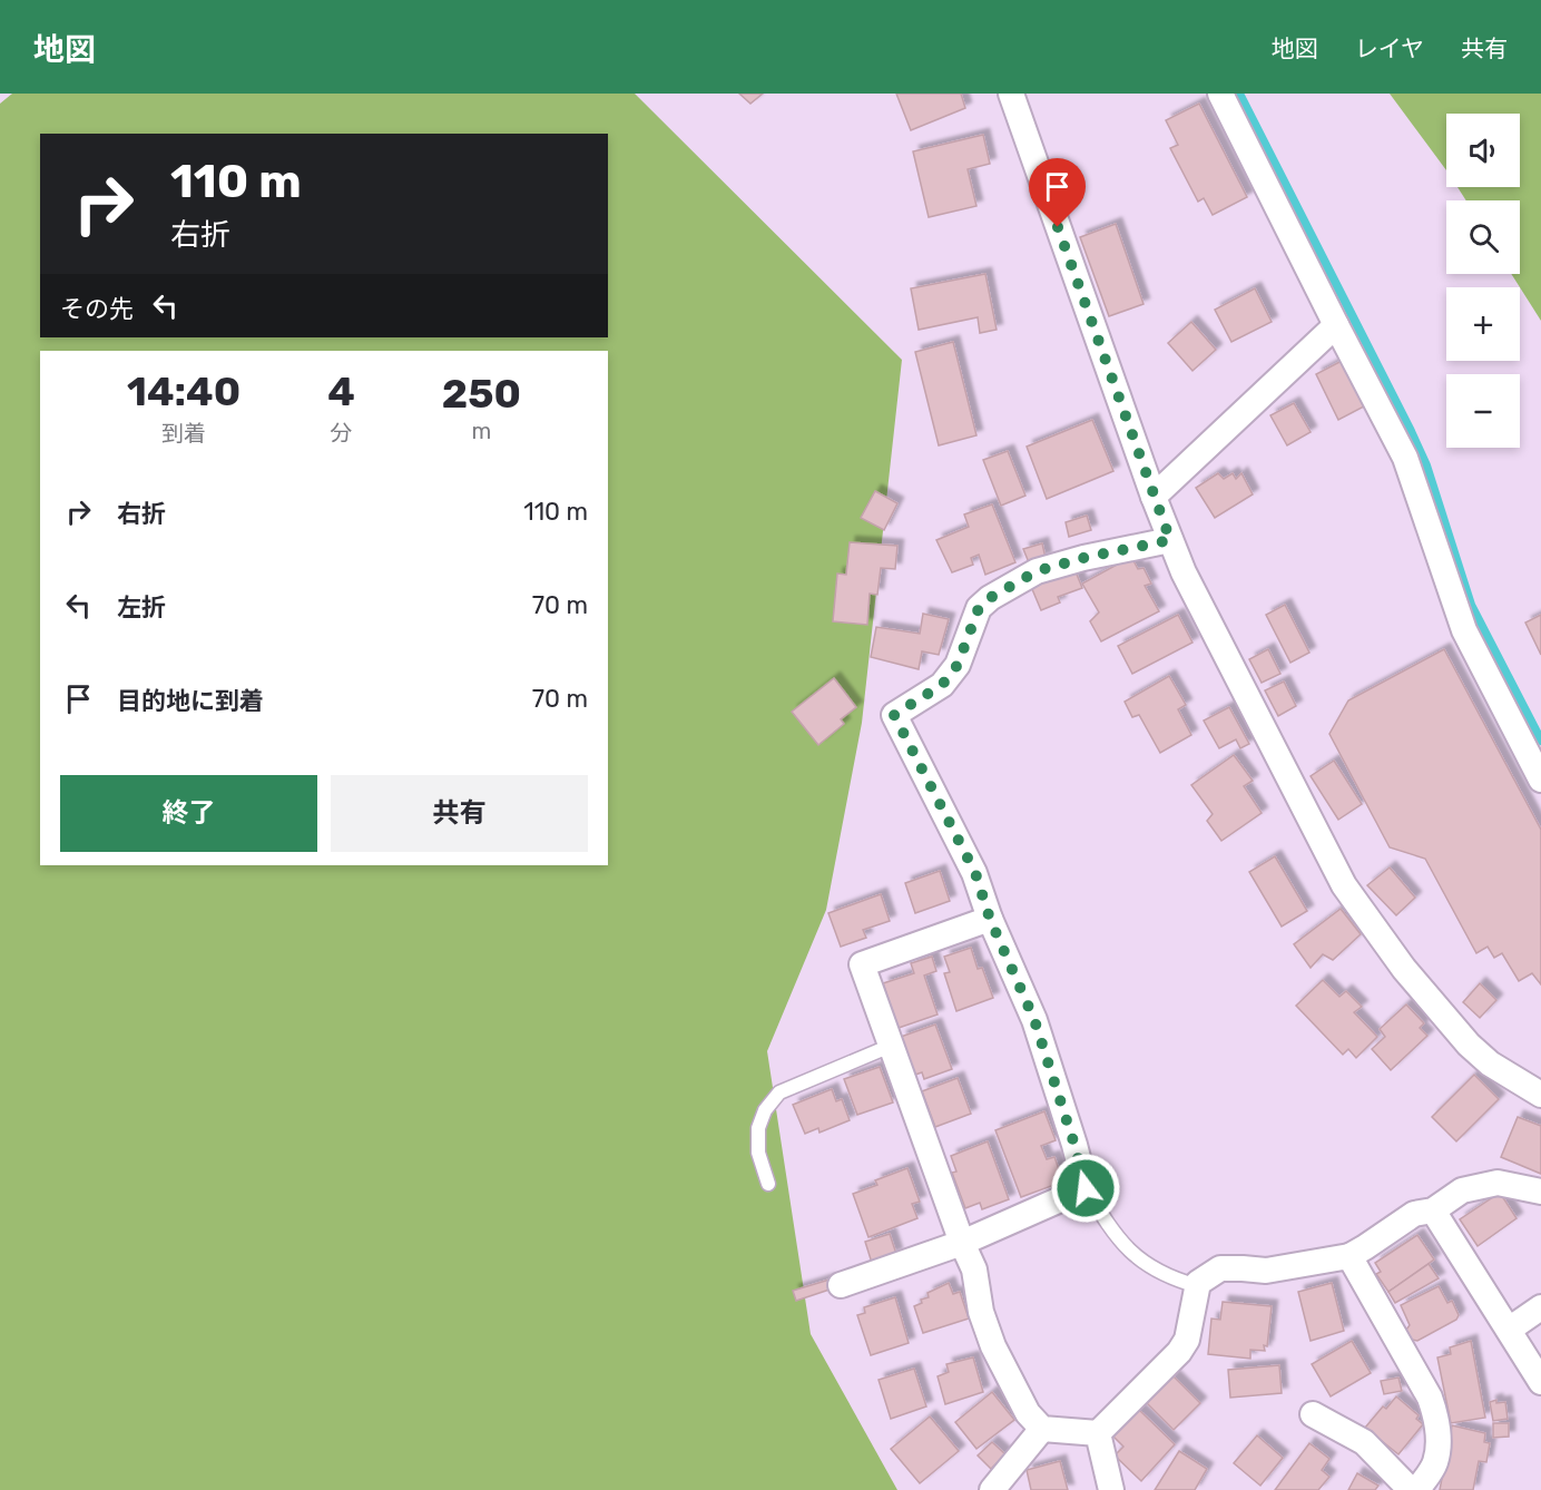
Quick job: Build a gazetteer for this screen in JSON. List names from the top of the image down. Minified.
{"page":{"header":"地図","nav":["地図","レイヤ","共有"],"map_buttons":["+","−"],"turn":["110 m","右折"],"then":"その先","eta":["14:40","到着","4","分","250","m"],"list":[{"name":"右折","value":"110 m"},{"name":"左折","value":"70 m"},{"name":"目的地に到着","value":"70 m"}],"buttons":["終了","共有"]}}
